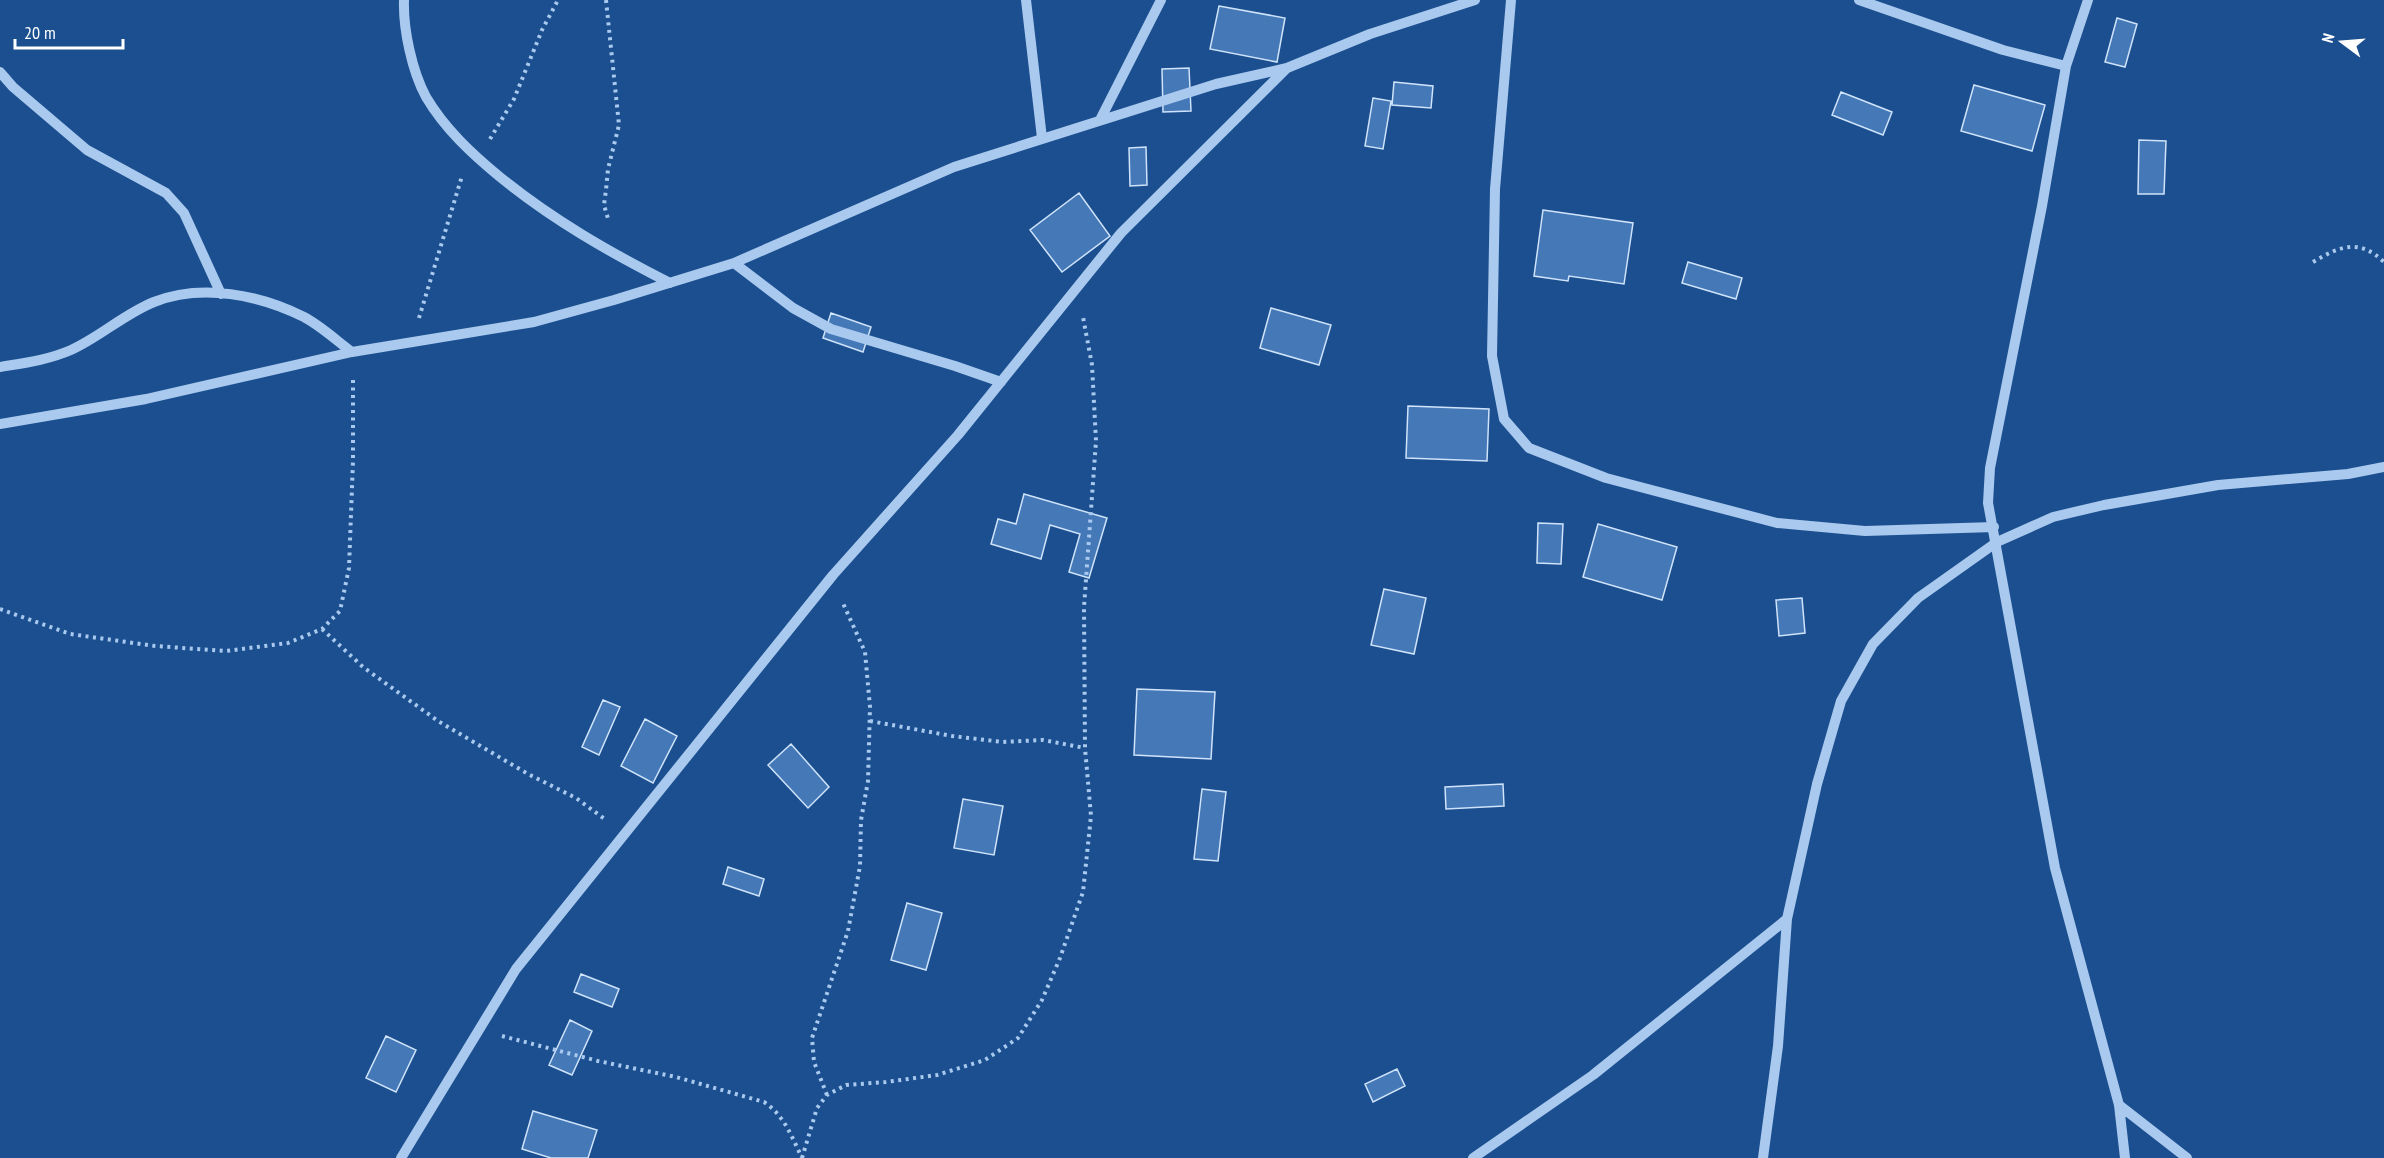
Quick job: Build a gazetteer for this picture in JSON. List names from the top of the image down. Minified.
{"scale_bar":"20 m","north":"left"}
